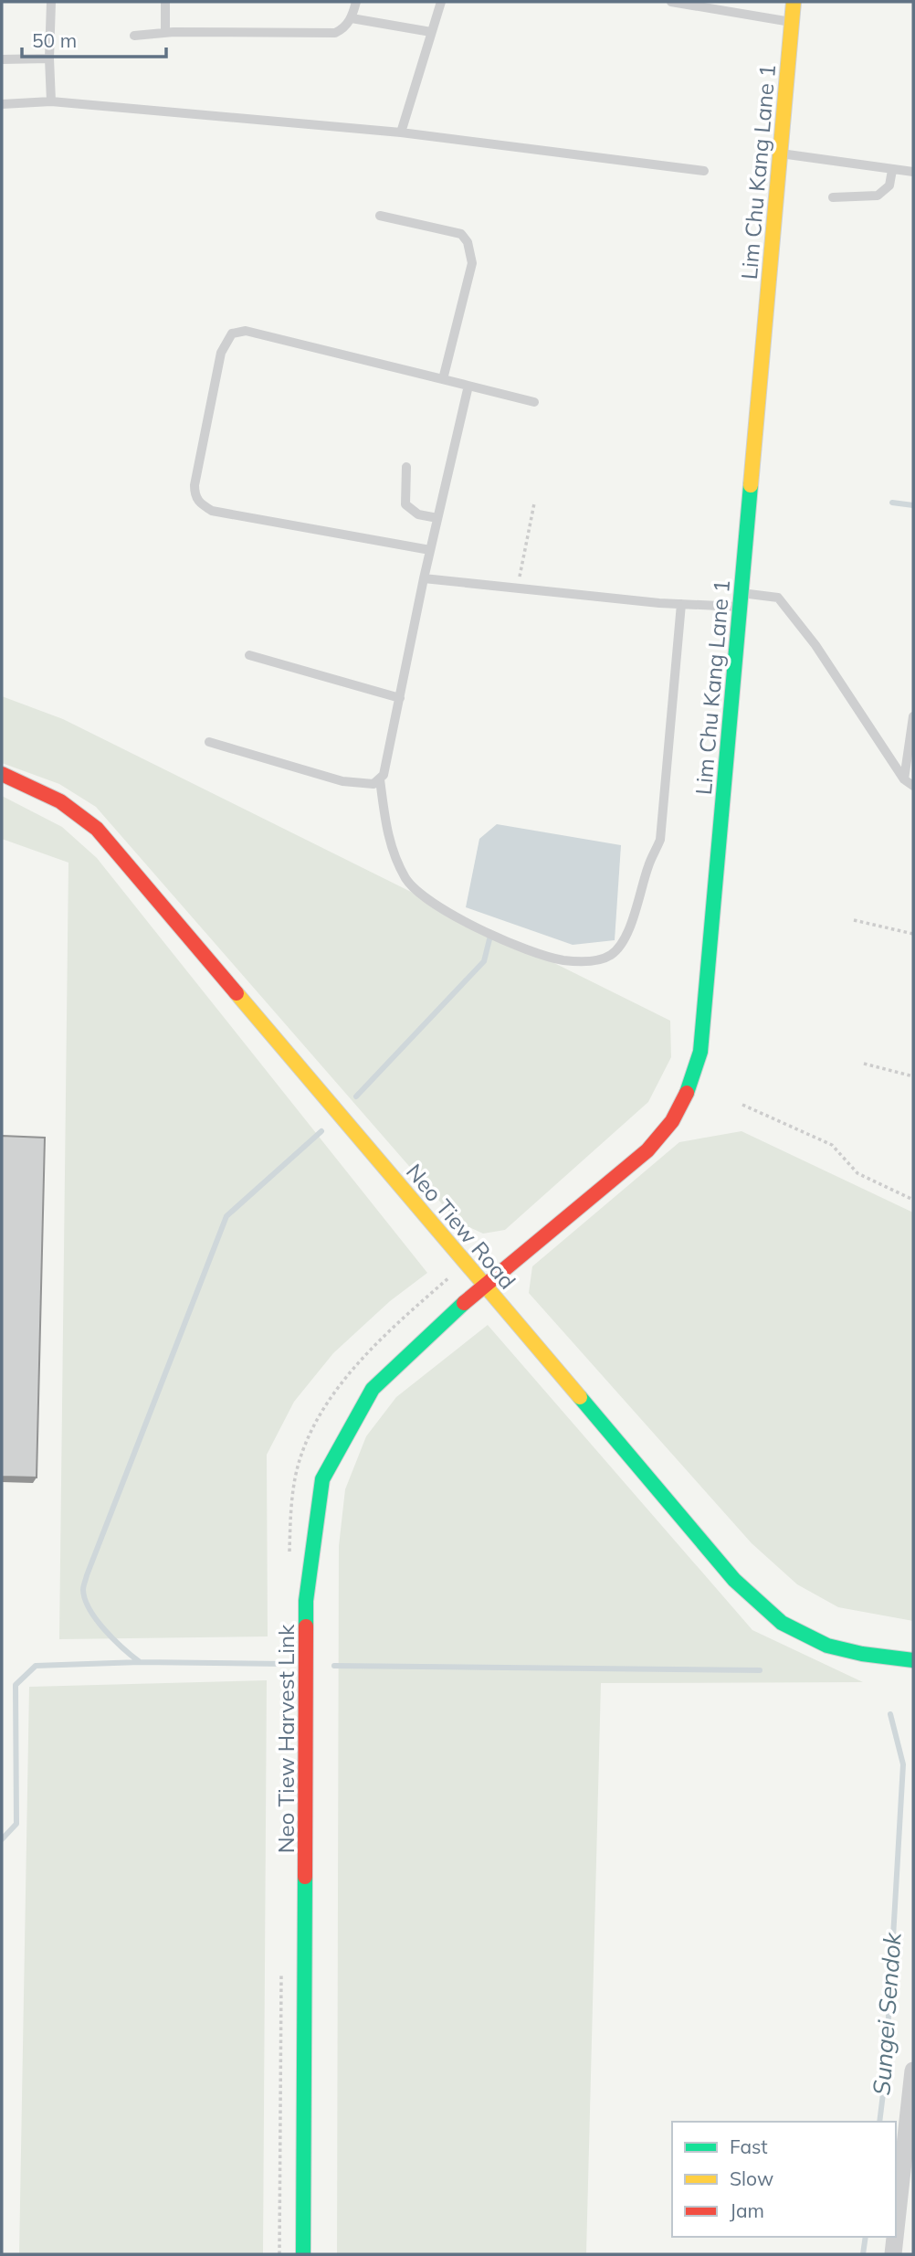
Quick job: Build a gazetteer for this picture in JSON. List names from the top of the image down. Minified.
{"streets":{"street":["Lim Chu Kang Lane 1","Neo Tiew Road","Neo Tiew Harvest Link"]},"crossings":[["Lim Chu Kang Lane 1","Neo Tiew Road"],["Lim Chu Kang Lane 1","Neo Tiew Harvest Link"],["Neo Tiew Road","Neo Tiew Harvest Link"]],"water":["Sungei Sendok"],"legend":["Fast","Slow","Jam"],"scale_bar":"50 m"}
